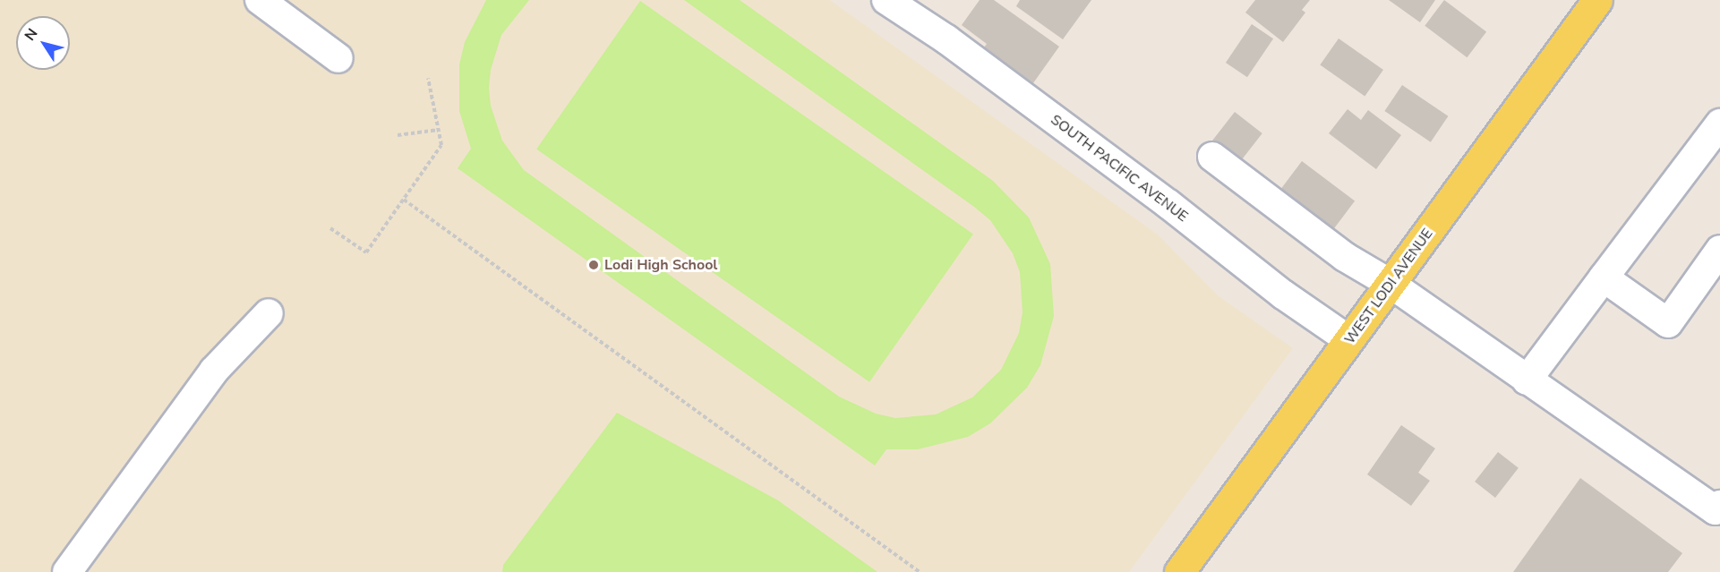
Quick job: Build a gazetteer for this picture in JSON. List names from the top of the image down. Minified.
{"streets":{"main road":["WEST LODI AVENUE"],"street":["SOUTH PACIFIC AVENUE"]},"crossings":[["SOUTH PACIFIC AVENUE","WEST LODI AVENUE"]],"places":["Lodi High School"],"north":"top left"}
